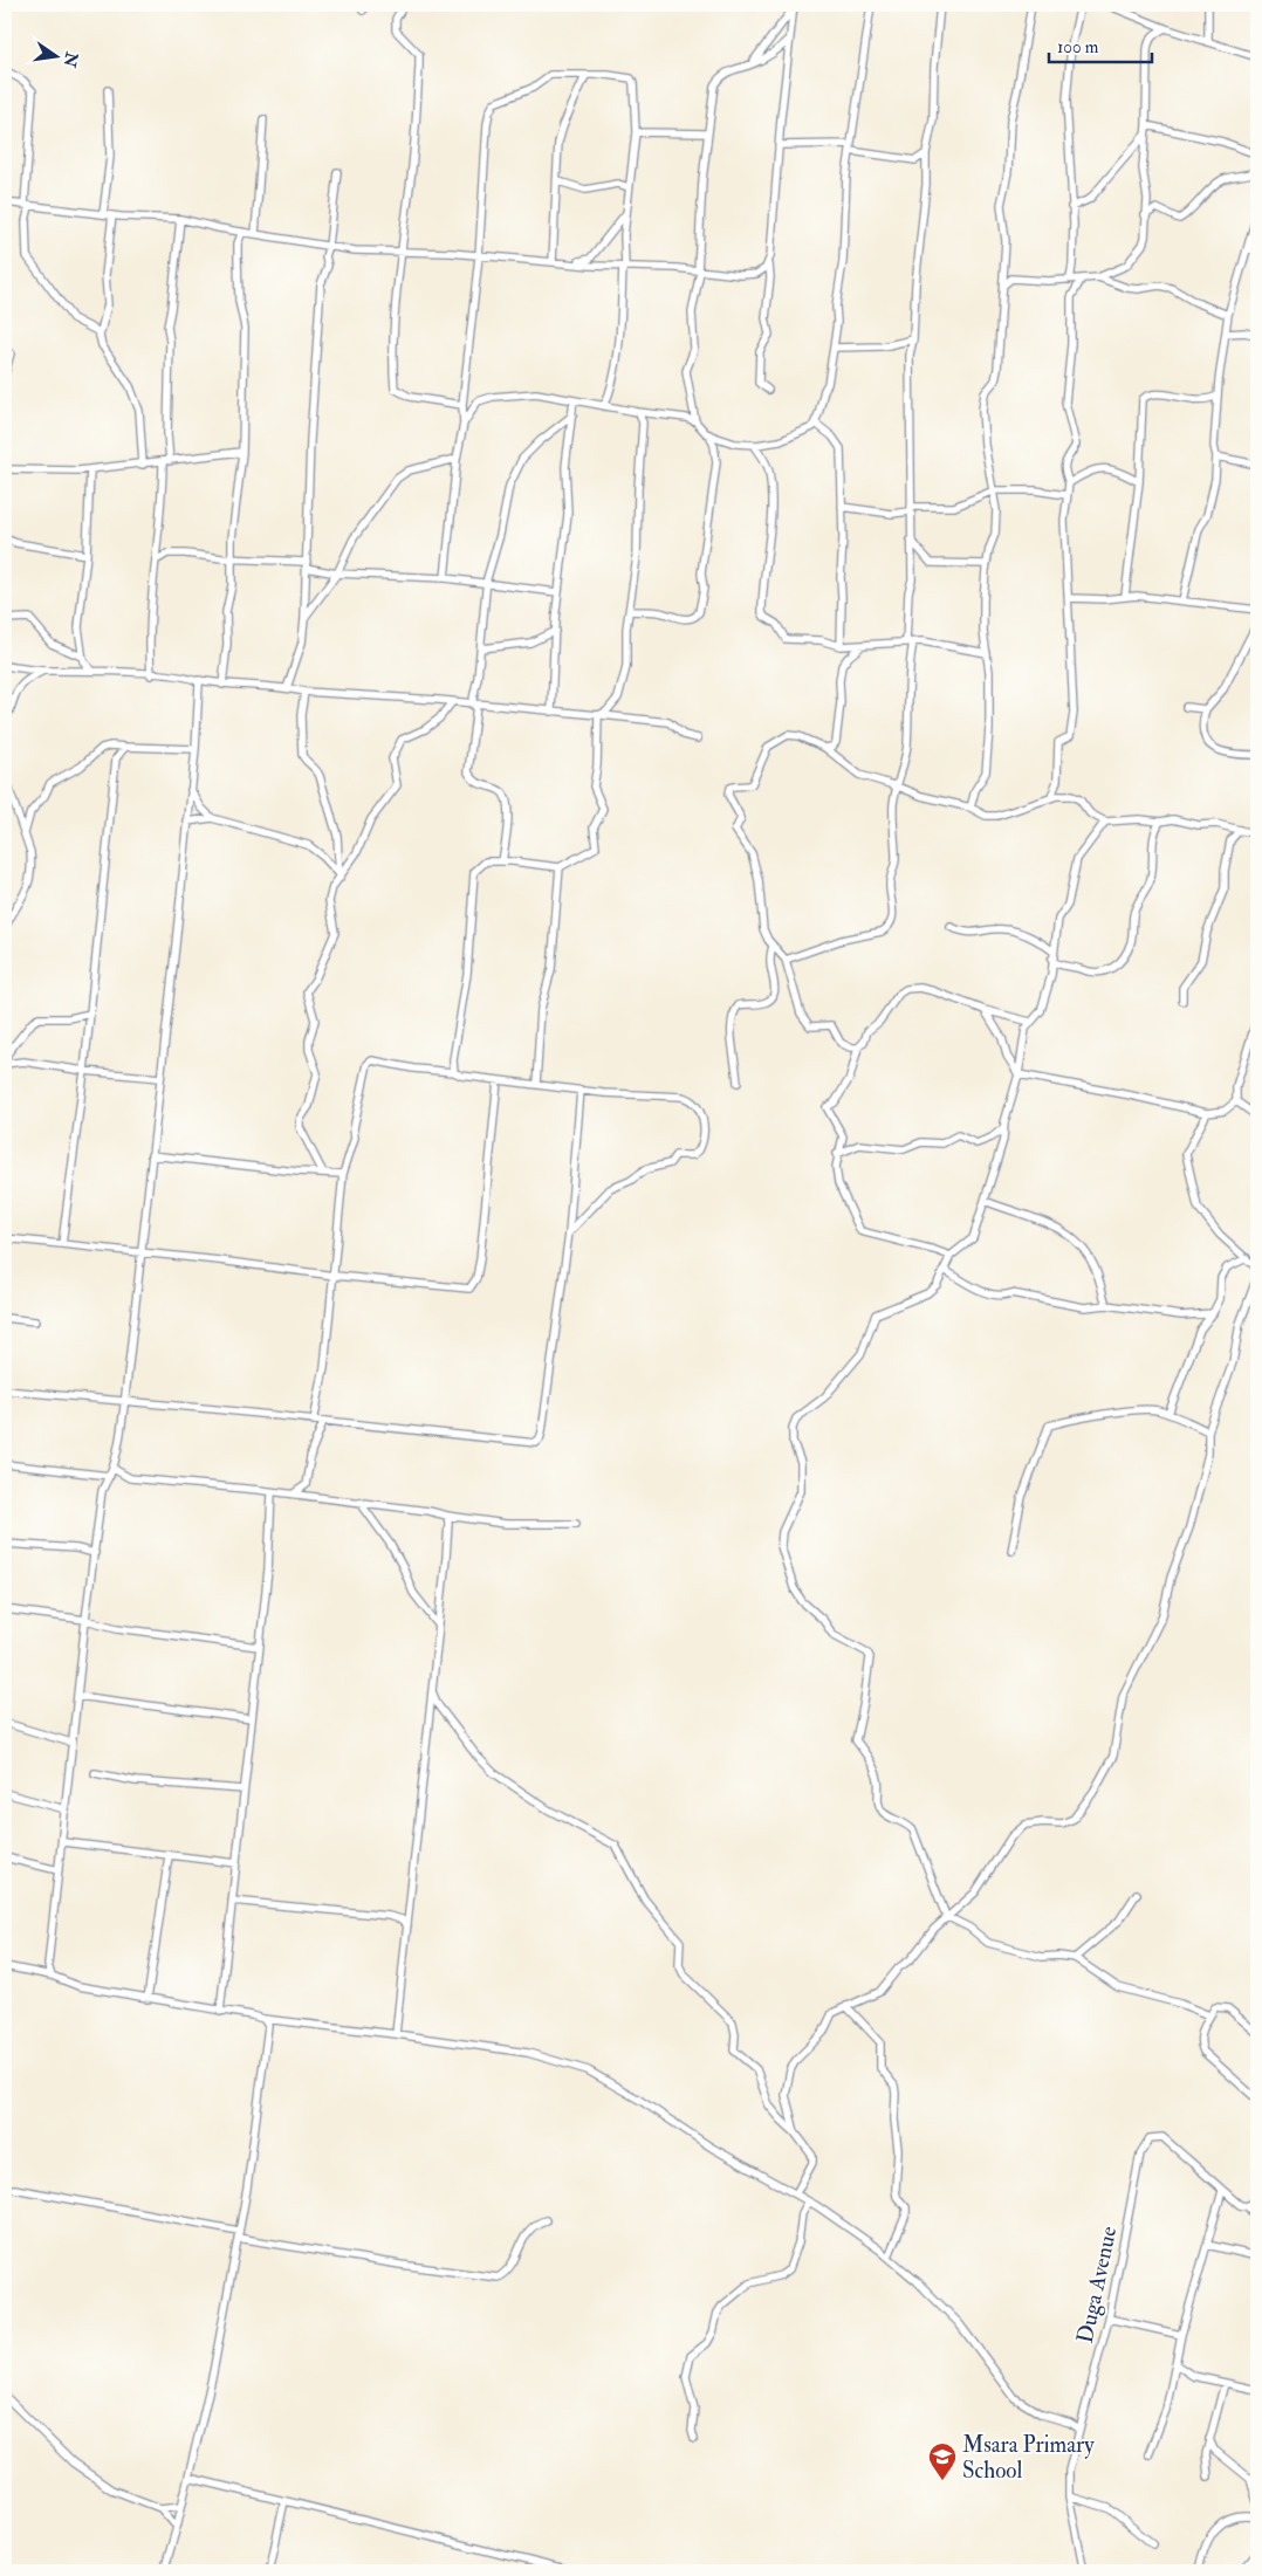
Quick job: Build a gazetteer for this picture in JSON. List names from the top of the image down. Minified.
{"streets":{"street":["Duga Avenue"]},"places":{"school or university":["Msara Primary School"]},"scale_bar":"100 m","north":"right"}
